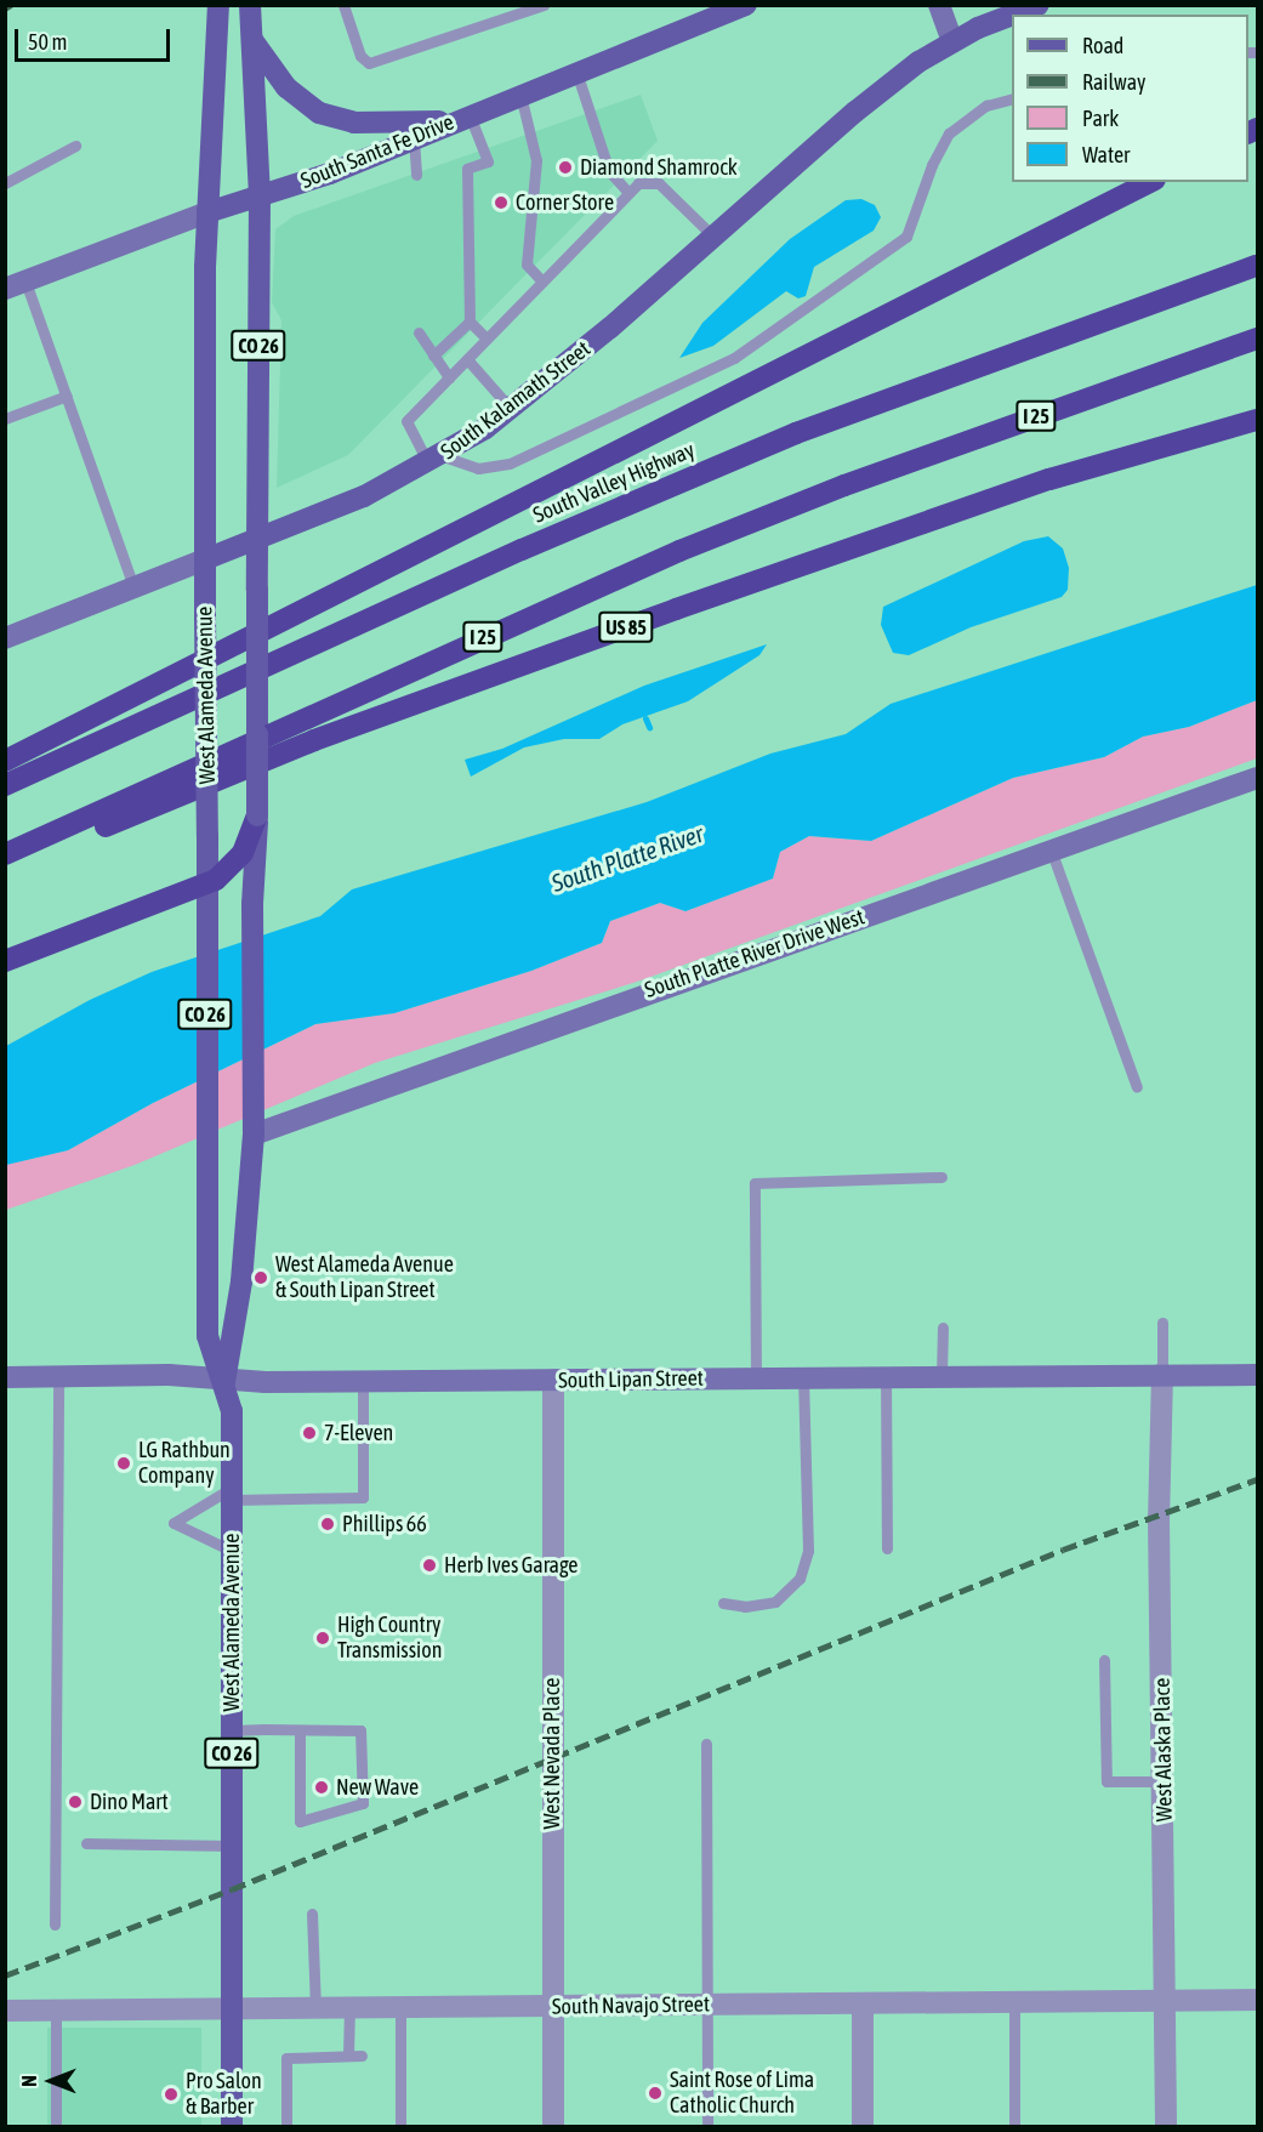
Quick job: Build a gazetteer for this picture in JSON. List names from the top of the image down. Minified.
{"streets":{"highway":["I 25","South Valley Highway","US 85"],"main road":["South Santa Fe Drive","CO 26","South Kalamath Street","West Alameda Avenue"],"street":["South Platte River Drive West","South Lipan Street","West Alaska Place","West Nevada Place","South Navajo Street"]},"crossings":[["South Santa Fe Drive","West Alameda Avenue"],["South Kalamath Street","West Alameda Avenue"],["West Alameda Avenue","South Platte River Drive West"],["West Alameda Avenue","South Lipan Street"],["West Alameda Avenue","South Navajo Street"],["South Lipan Street","West Alaska Place"],["South Lipan Street","West Nevada Place"],["West Alaska Place","South Navajo Street"],["West Nevada Place","South Navajo Street"]],"water":["South Platte River"],"places":["Diamond Shamrock","Corner Store","West Alameda Avenue & South Lipan Street","7-Eleven","LG Rathbun Company","Phillips 66","Herb Ives Garage","High Country Transmission","New Wave","Dino Mart","Saint Rose of Lima Catholic Church","Pro Salon & Barber"],"legend":["Road","Railway","Park","Water"],"scale_bar":"50 m","north":"left"}
